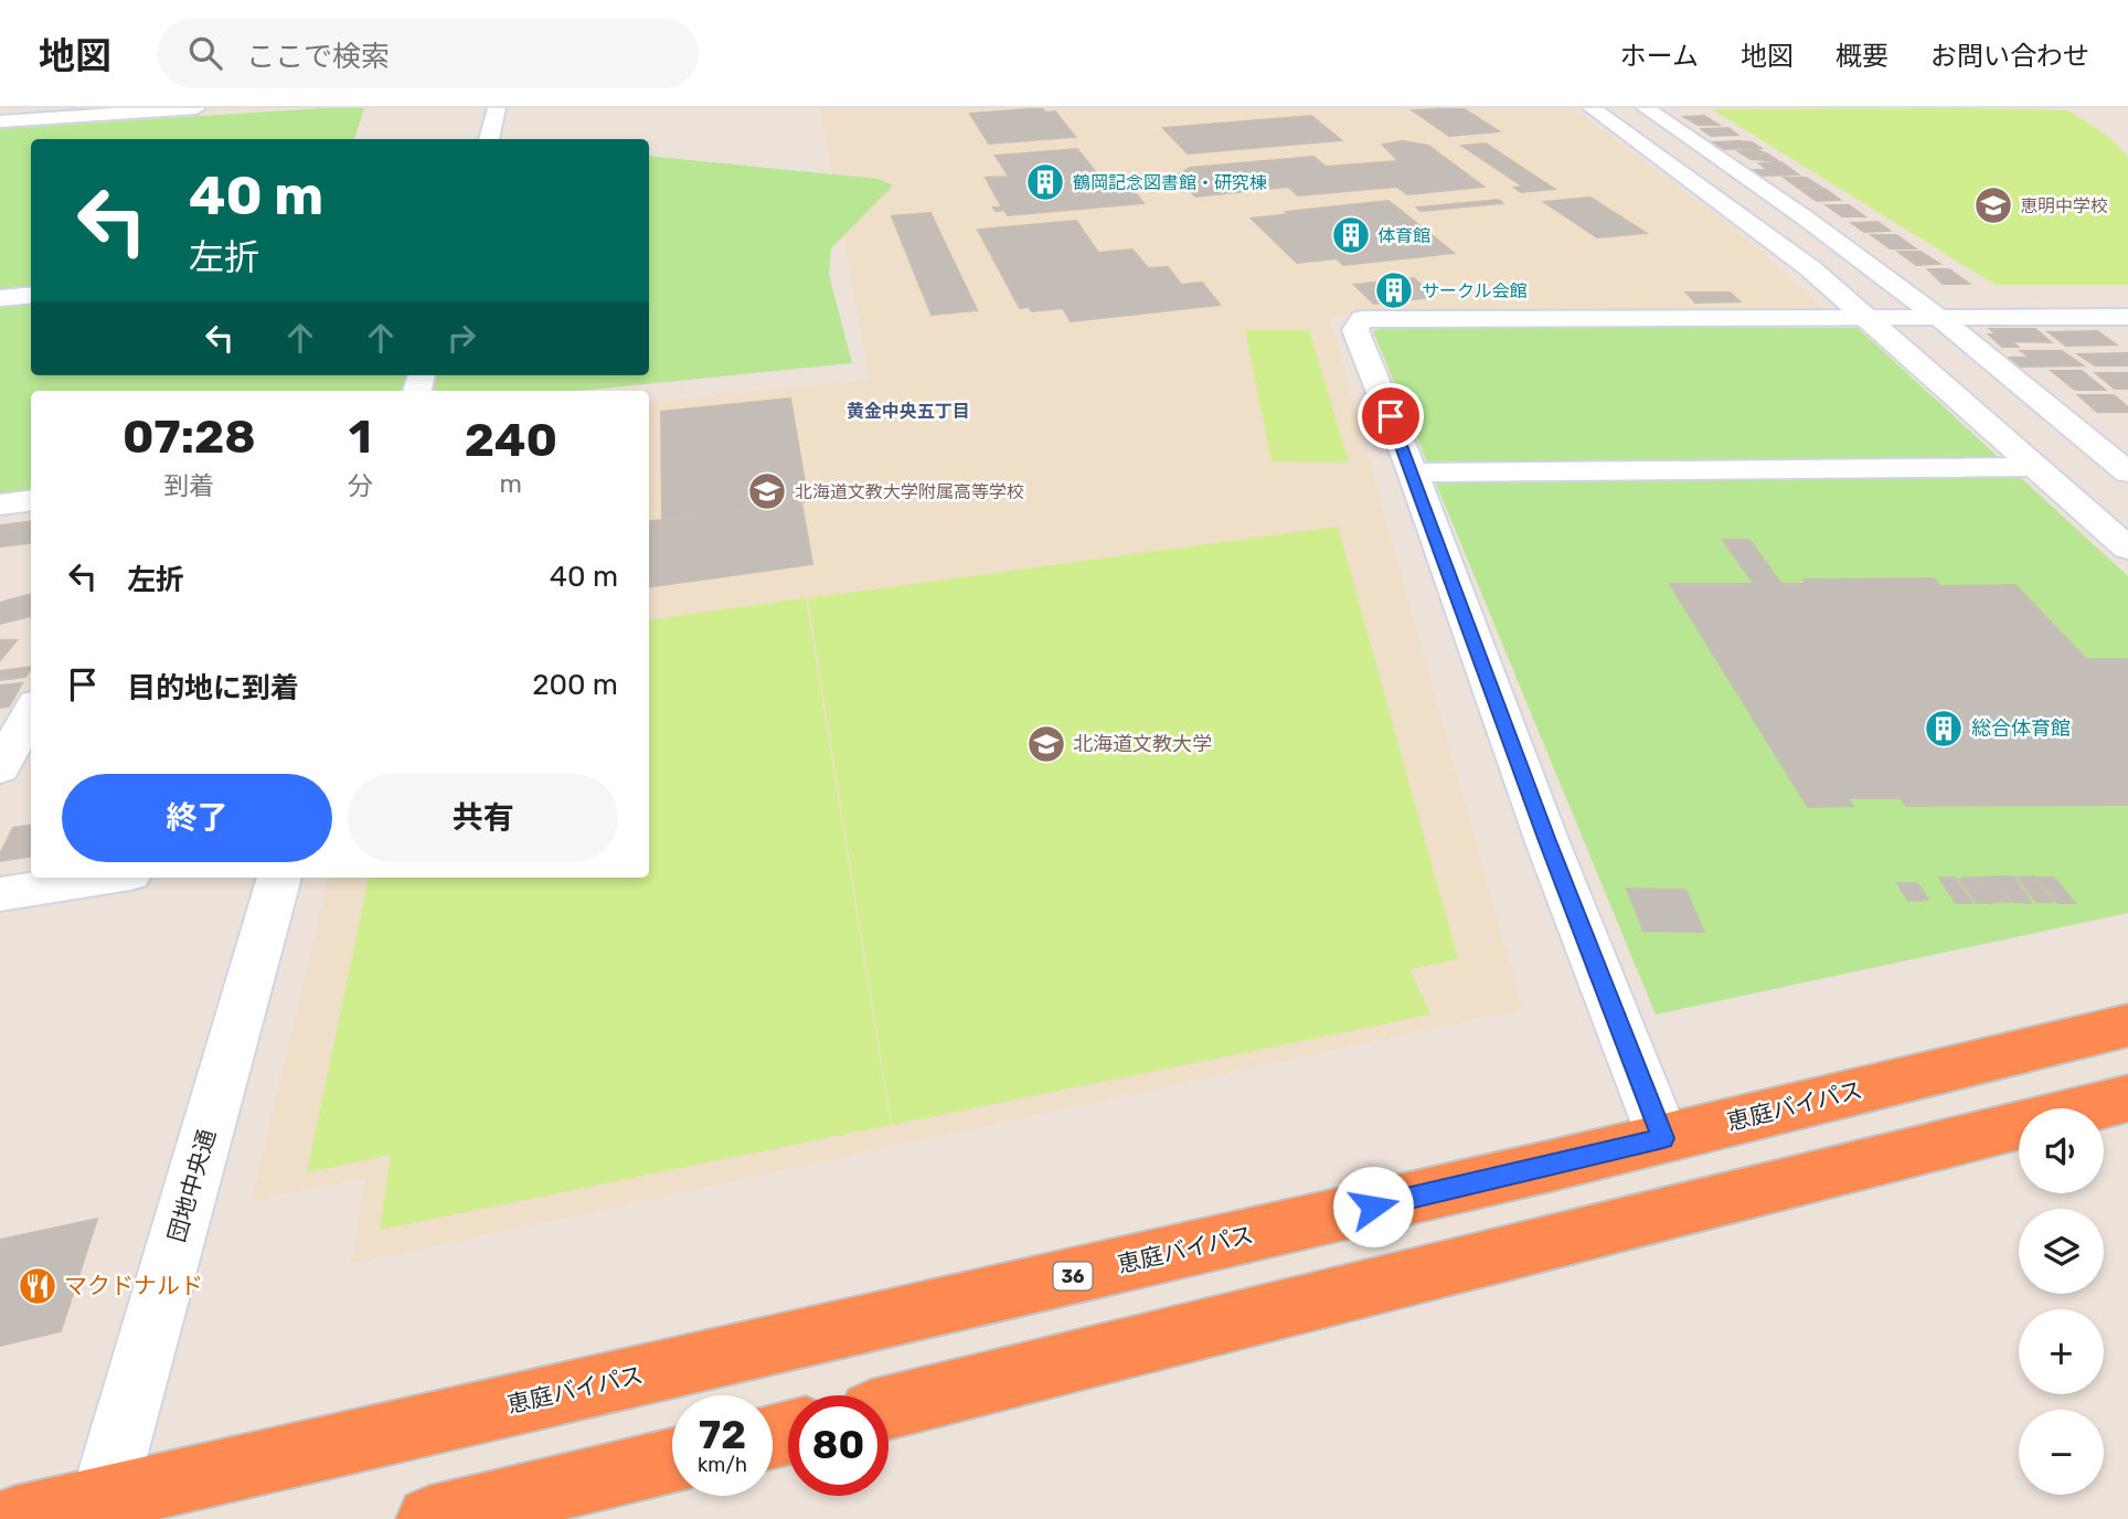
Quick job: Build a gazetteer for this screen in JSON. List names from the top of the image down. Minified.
{"streets":{"highway":["恵庭バイパス","36"],"street":["団地中央通"]},"crossings":[["恵庭バイパス","団地中央通"]],"districts":["黄金中央五丁目"],"places":{"building":["鶴岡記念図書館・研究棟","体育館","サークル会館","総合体育館"],"school or university":["恵明中学校","北海道文教大学附属高等学校","北海道文教大学"],"restaurant":["マクドナルド"]},"page":{"header":"地図","search":"ここで検索","nav":["ホーム","地図","概要","お問い合わせ"],"turn":["40 m","左折"],"eta":["07:28","到着","1","分","240","m"],"list":[{"name":"左折","value":"40 m"},{"name":"目的地に到着","value":"200 m"}],"buttons":["終了","共有"],"map_buttons":["+","−"],"speed":"72 km/h","limit":"80"}}
